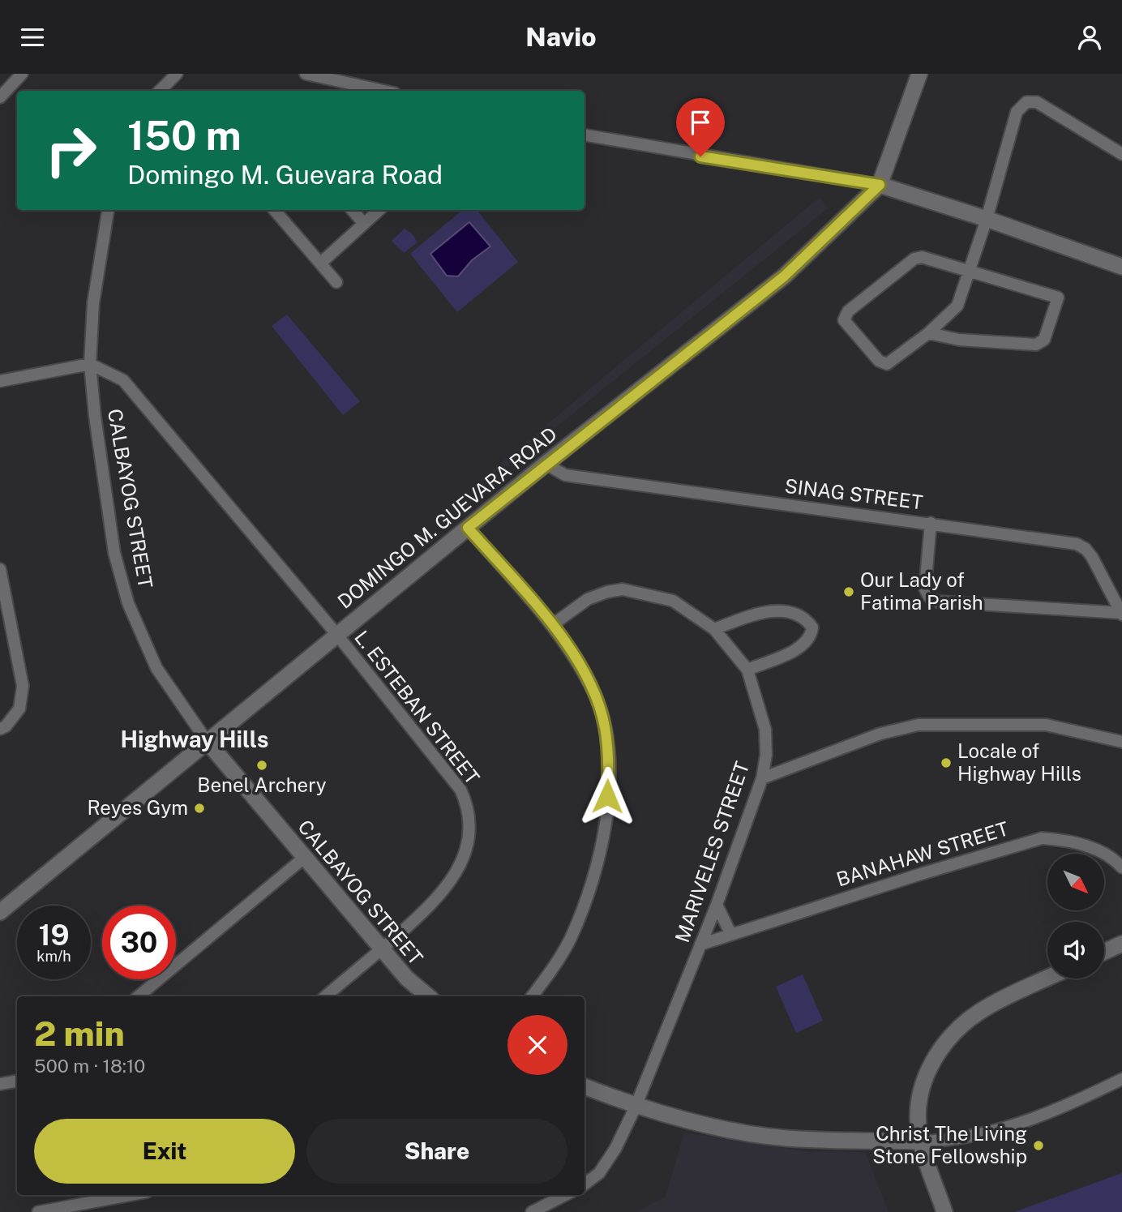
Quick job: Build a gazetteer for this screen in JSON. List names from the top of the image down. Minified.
{"streets":{"main road":["CALBAYOG STREET","DOMINGO M. GUEVARA ROAD"],"street":["SINAG STREET","L. ESTEBAN STREET","MARIVELES STREET","BANAHAW STREET"]},"crossings":[["SINAG STREET","DOMINGO M. GUEVARA ROAD"],["CALBAYOG STREET","DOMINGO M. GUEVARA ROAD"],["CALBAYOG STREET","L. ESTEBAN STREET"],["DOMINGO M. GUEVARA ROAD","L. ESTEBAN STREET"],["MARIVELES STREET","BANAHAW STREET"]],"districts":["Highway Hills"],"places":["Our Lady of Fatima Parish","Locale of Highway Hills","Benel Archery","Reyes Gym","Christ The Living Stone Fellowship"],"north":"bottom right","page":{"header":"Navio","turn":["150 m","Domingo M. Guevara Road"],"speed":"19 km/h","limit":"30","heading":["2 min","500 m · 18:10"],"buttons":["Exit","Share"]}}
